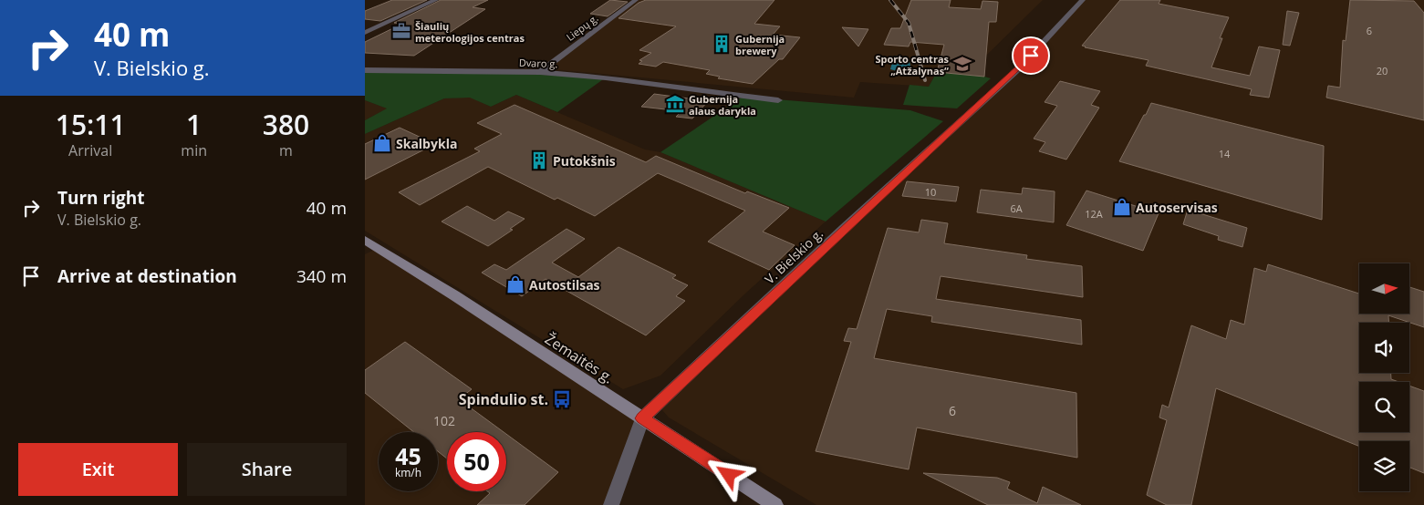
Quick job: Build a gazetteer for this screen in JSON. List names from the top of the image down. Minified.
{"streets":{"main road":["Žemaitės g."],"street":["Liepų g.","Dvaro g.","V. Bielskio g."]},"crossings":[["Liepų g.","Dvaro g."],["V. Bielskio g.","Žemaitės g."]],"places":{"office":["Šiaulių meterologijos centras"],"building":["Gubernija brewery","Putokšnis"],"school or university":["Sporto centras „Atžalynas“"],"museum":["Gubernija alaus darykla"],"shop":["Skalbykla","Autoservisas","Autostilsas"],"bus stop":["Spindulio st."]},"house_numbers":["6","20","14","10","6A","12A","6","102"],"north":"right","page":{"turn":["40 m","V. Bielskio g."],"eta":["15:11","Arrival","1","min","380","m"],"list":[{"name":"Turn right","note":"V. Bielskio g.","value":"40 m"},{"name":"Arrive at destination","value":"340 m"}],"speed":"45 km/h","limit":"50","buttons":["Exit","Share"]}}
